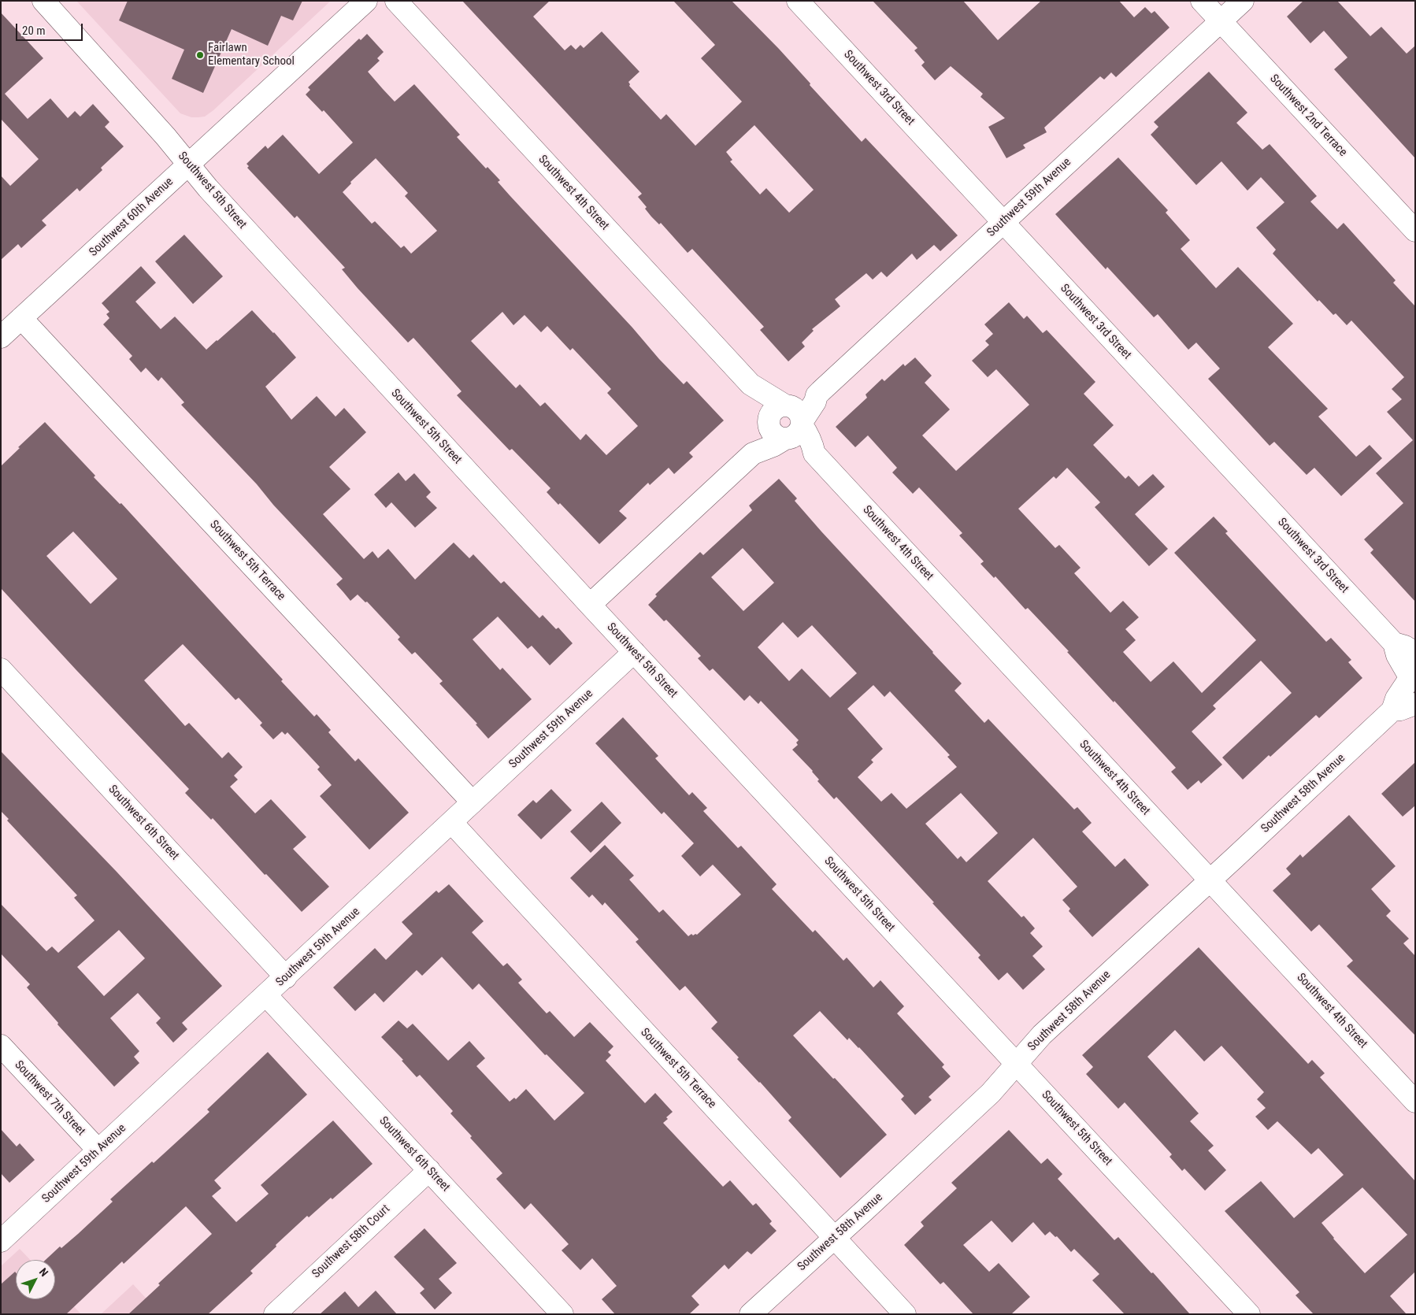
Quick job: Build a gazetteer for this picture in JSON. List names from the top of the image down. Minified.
{"streets":{"street":["Southwest 3rd Street","Southwest 2nd Terrace","Southwest 5th Street","Southwest 4th Street","Southwest 59th Avenue","Southwest 60th Avenue","Southwest 5th Terrace","Southwest 58th Avenue","Southwest 6th Street","Southwest 7th Street","Southwest 58th Court"]},"crossings":[["Southwest 3rd Street","Southwest 59th Avenue"],["Southwest 3rd Street","Southwest 58th Avenue"],["Southwest 2nd Terrace","Southwest 59th Avenue"],["Southwest 5th Street","Southwest 59th Avenue"],["Southwest 5th Street","Southwest 60th Avenue"],["Southwest 5th Street","Southwest 58th Avenue"],["Southwest 4th Street","Southwest 59th Avenue"],["Southwest 4th Street","Southwest 58th Avenue"],["Southwest 59th Avenue","Southwest 5th Terrace"],["Southwest 59th Avenue","Southwest 6th Street"],["Southwest 59th Avenue","Southwest 7th Street"],["Southwest 60th Avenue","Southwest 5th Terrace"],["Southwest 5th Terrace","Southwest 58th Avenue"],["Southwest 6th Street","Southwest 58th Court"]],"places":["Fairlawn Elementary School"],"scale_bar":"20 m","north":"top right"}
